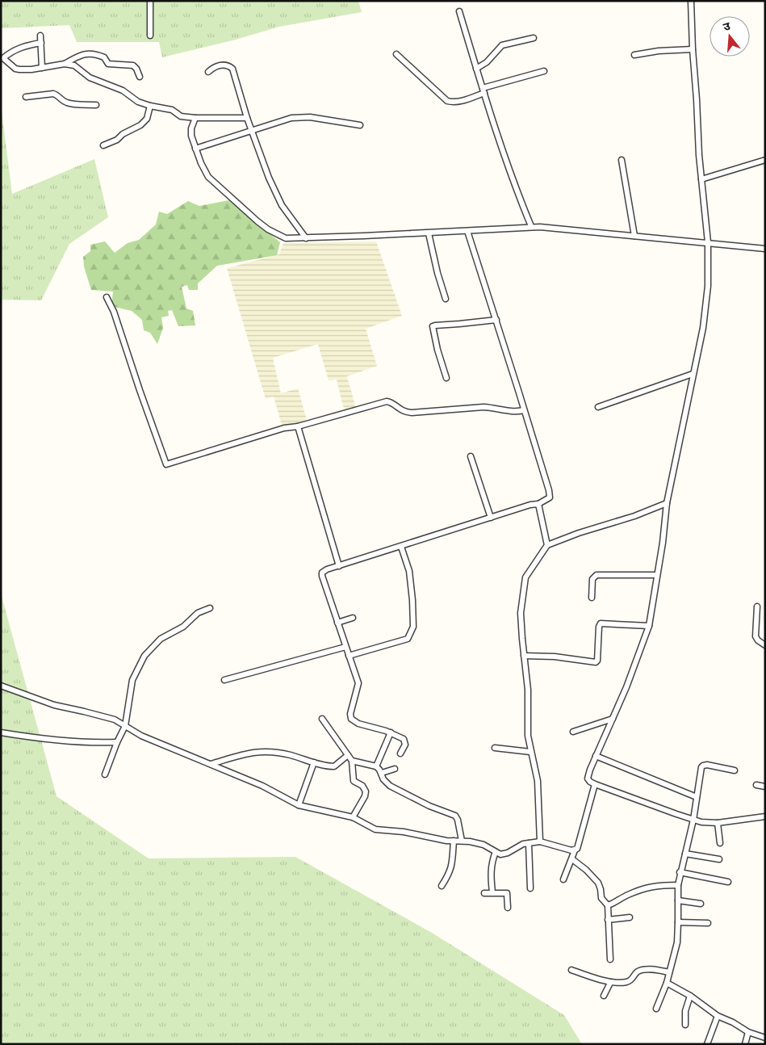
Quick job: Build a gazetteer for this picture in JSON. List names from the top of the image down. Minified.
{"north":"top"}
